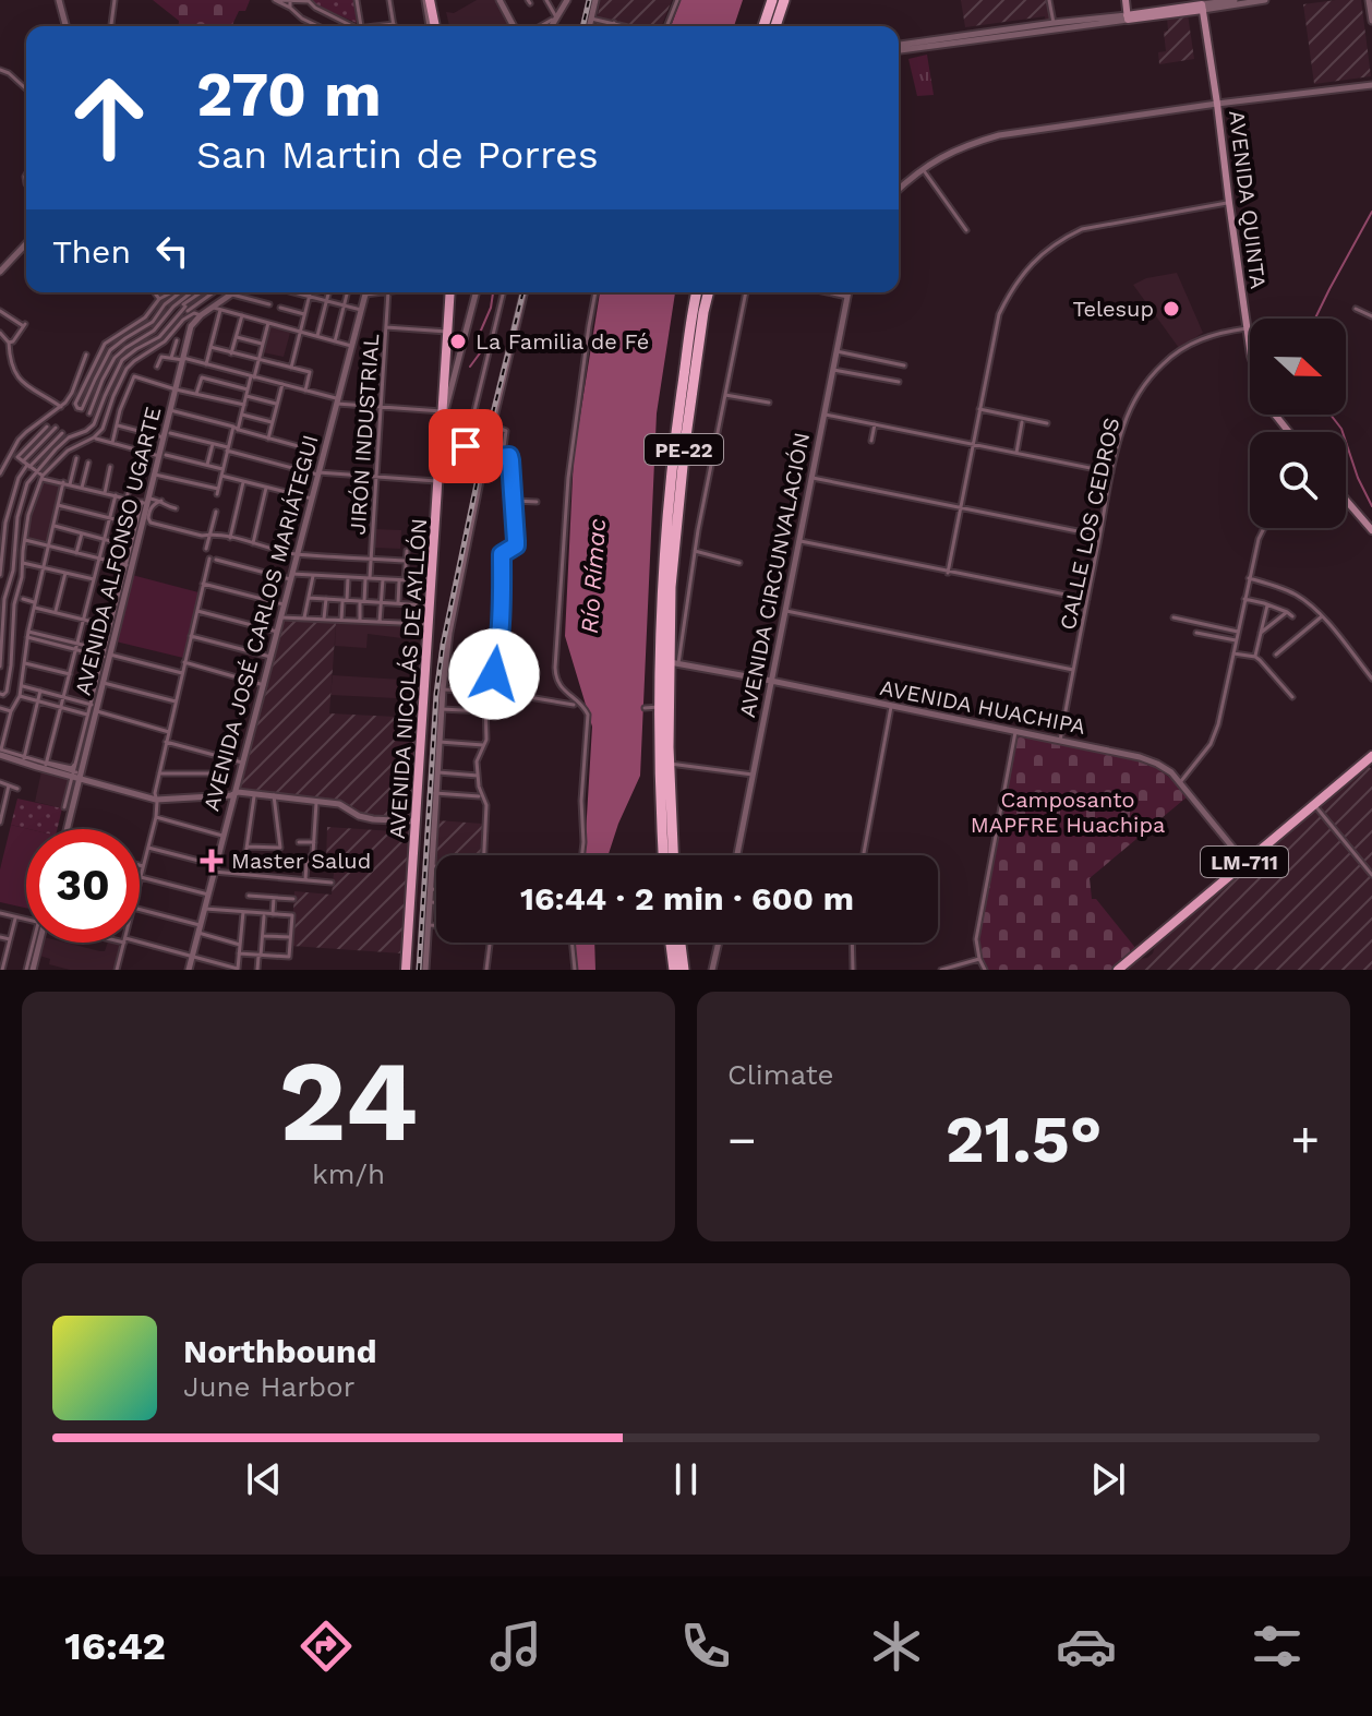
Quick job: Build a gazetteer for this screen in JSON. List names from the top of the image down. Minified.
{"streets":{"highway":["PE-22"],"main road":["AVENIDA QUINTA","AVENIDA NICOLÁS DE AYLLÓN","LM-711"],"street":["JIRÓN INDUSTRIAL","CALLE LOS CEDROS","AVENIDA ALFONSO UGARTE","AVENIDA CIRCUNVALACIÓN","AVENIDA JOSÉ CARLOS MARIÁTEGUI","AVENIDA HUACHIPA"]},"crossings":[["AVENIDA QUINTA","CALLE LOS CEDROS"],["PE-22","AVENIDA HUACHIPA"],["CALLE LOS CEDROS","AVENIDA HUACHIPA"],["AVENIDA CIRCUNVALACIÓN","AVENIDA HUACHIPA"],["AVENIDA HUACHIPA","LM-711"]],"water":["Río Rímac"],"parks":["Camposanto MAPFRE Huachipa"],"places":{"other":["Telesup","La Familia de Fé"],"health":["Master Salud"]},"north":"right","page":{"turn":["270 m","San Martin de Porres"],"then":"Then","limit":"30","trip":"16:44 · 2 min · 600 m","tile":[["24","km/h"],"Climate"],"heat":["−","21.5°","+"],"song":["Northbound","June Harbor"],"tabs":"16:42"}}
